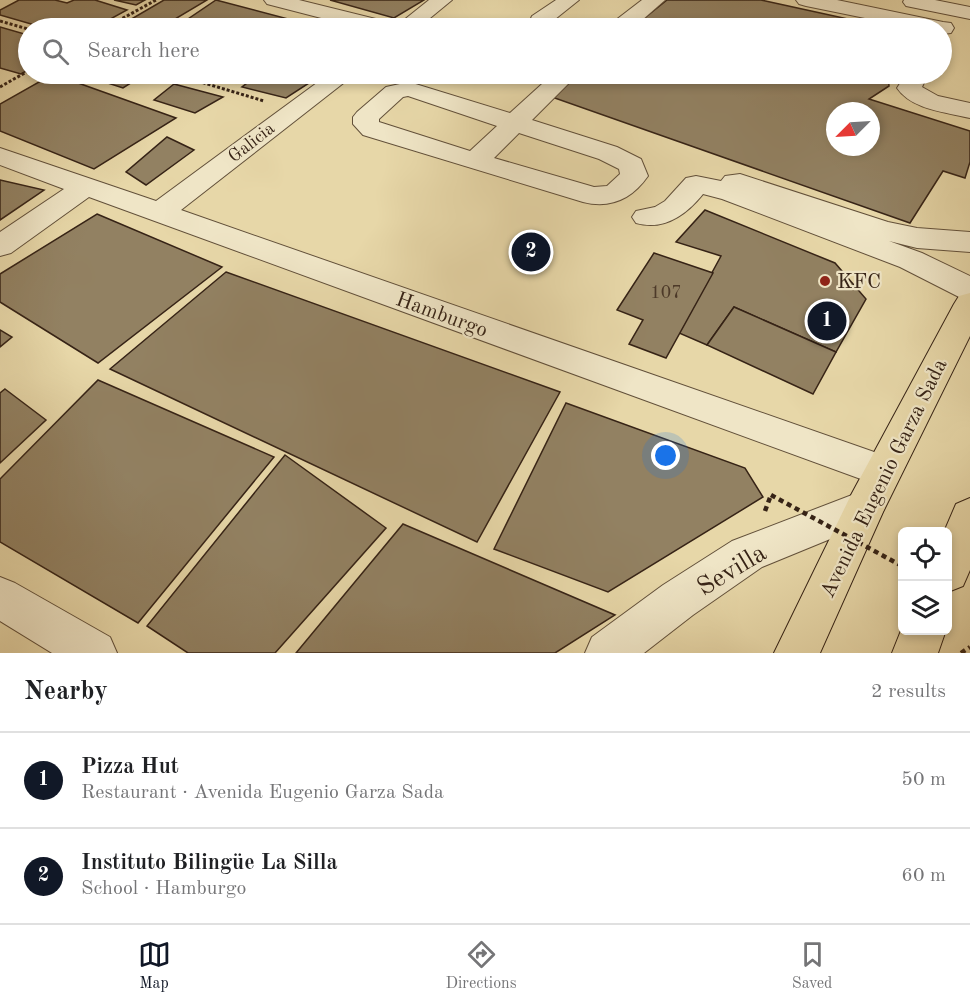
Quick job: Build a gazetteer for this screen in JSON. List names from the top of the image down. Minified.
{"streets":{"highway":["Avenida Eugenio Garza Sada"],"street":["Galicia","Hamburgo","Sevilla"]},"crossings":[["Galicia","Hamburgo"],["Hamburgo","Avenida Eugenio Garza Sada"],["Hamburgo","Sevilla"],["Avenida Eugenio Garza Sada","Sevilla"]],"places":["KFC"],"house_numbers":["107"],"north":"bottom left","page":{"search":"Search here","pins":["2","1"],"heading":["Nearby","2 results"],"list":[{"mark":"1","name":"Pizza Hut","note":"Restaurant · Avenida Eugenio Garza Sada","value":"50 m"},{"mark":"2","name":"Instituto Bilingüe La Silla","note":"School · Hamburgo","value":"60 m"}],"nav":["Map","Directions","Saved"]}}
